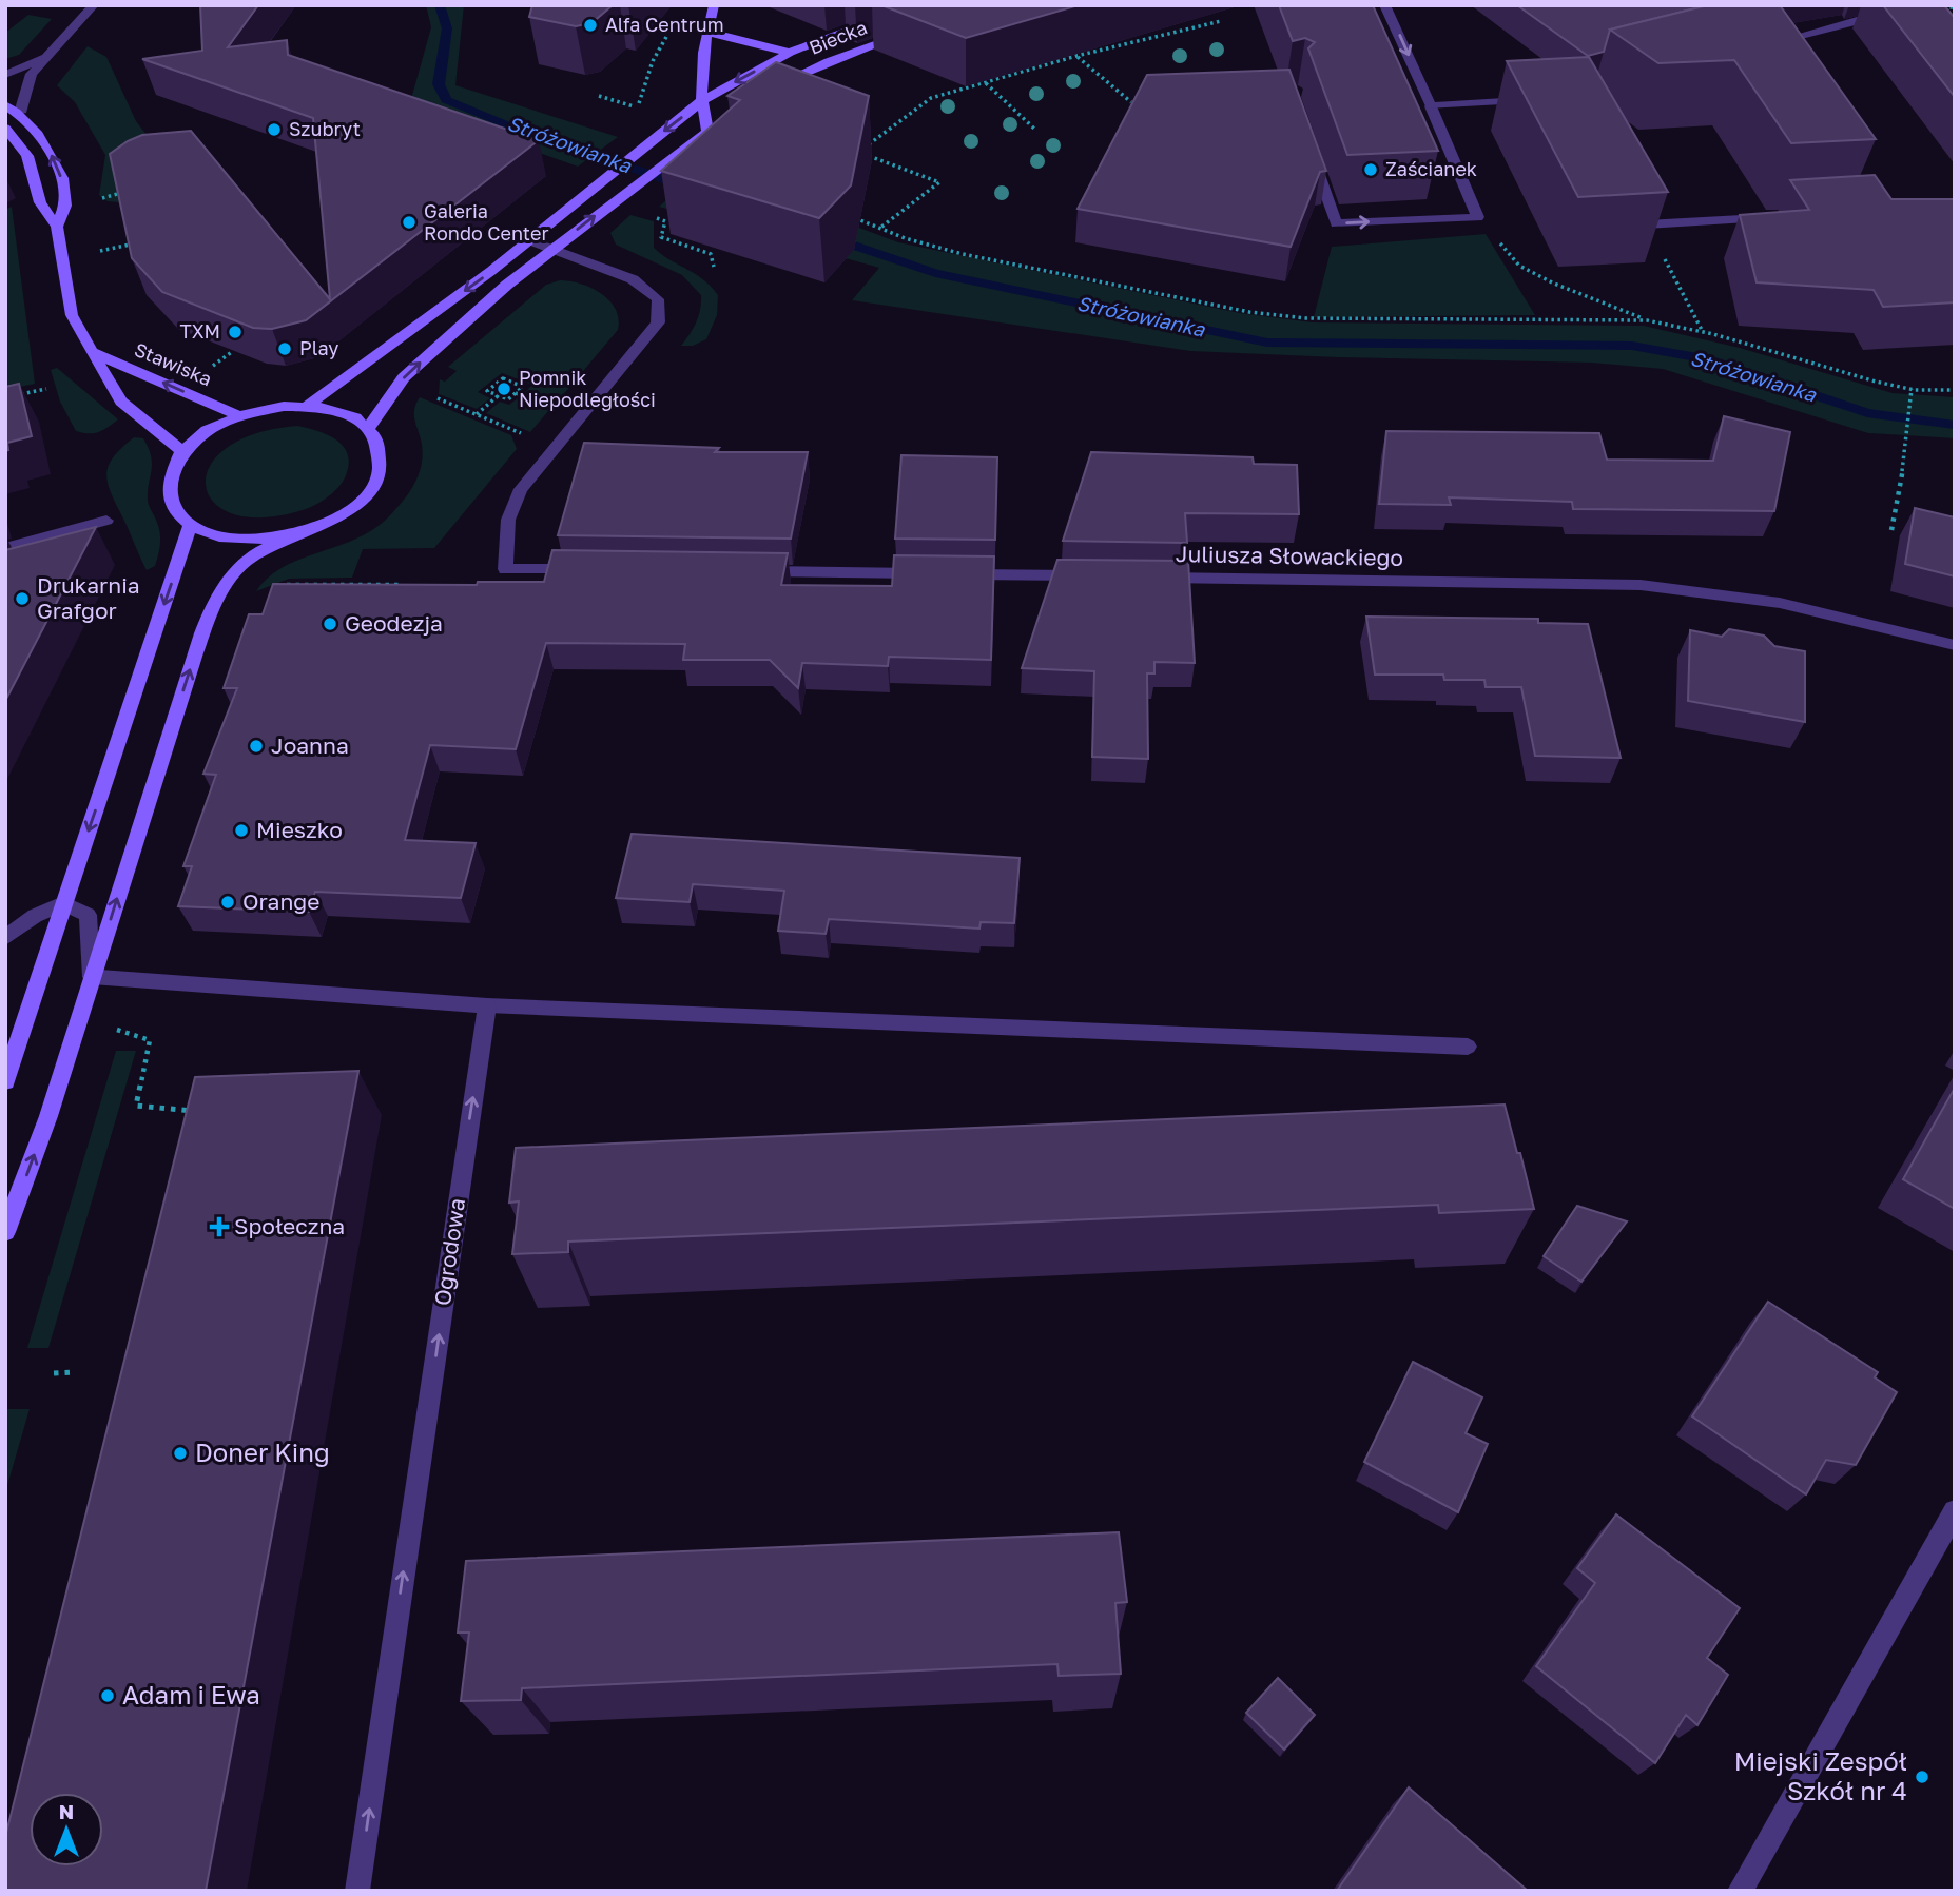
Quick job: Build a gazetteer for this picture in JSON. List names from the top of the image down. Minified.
{"streets":{"main road":["Biecka","Stawiska"],"street":["Juliusza Słowackiego","Ogrodowa"]},"crossings":[["Biecka","Stawiska"]],"one_way":["Ogrodowa"],"water":["Stróżowianka"],"places":{"other":["Alfa Centrum","Szubryt","Zaścianek","Galeria Rondo Center","TXM","Play","Pomnik Niepodległości","Drukarnia Grafgor","Geodezja","Joanna","Mieszko","Orange","Doner King","Adam i Ewa","Miejski Zespół Szkół nr 4"],"health":["Społeczna"]},"north":"top"}
